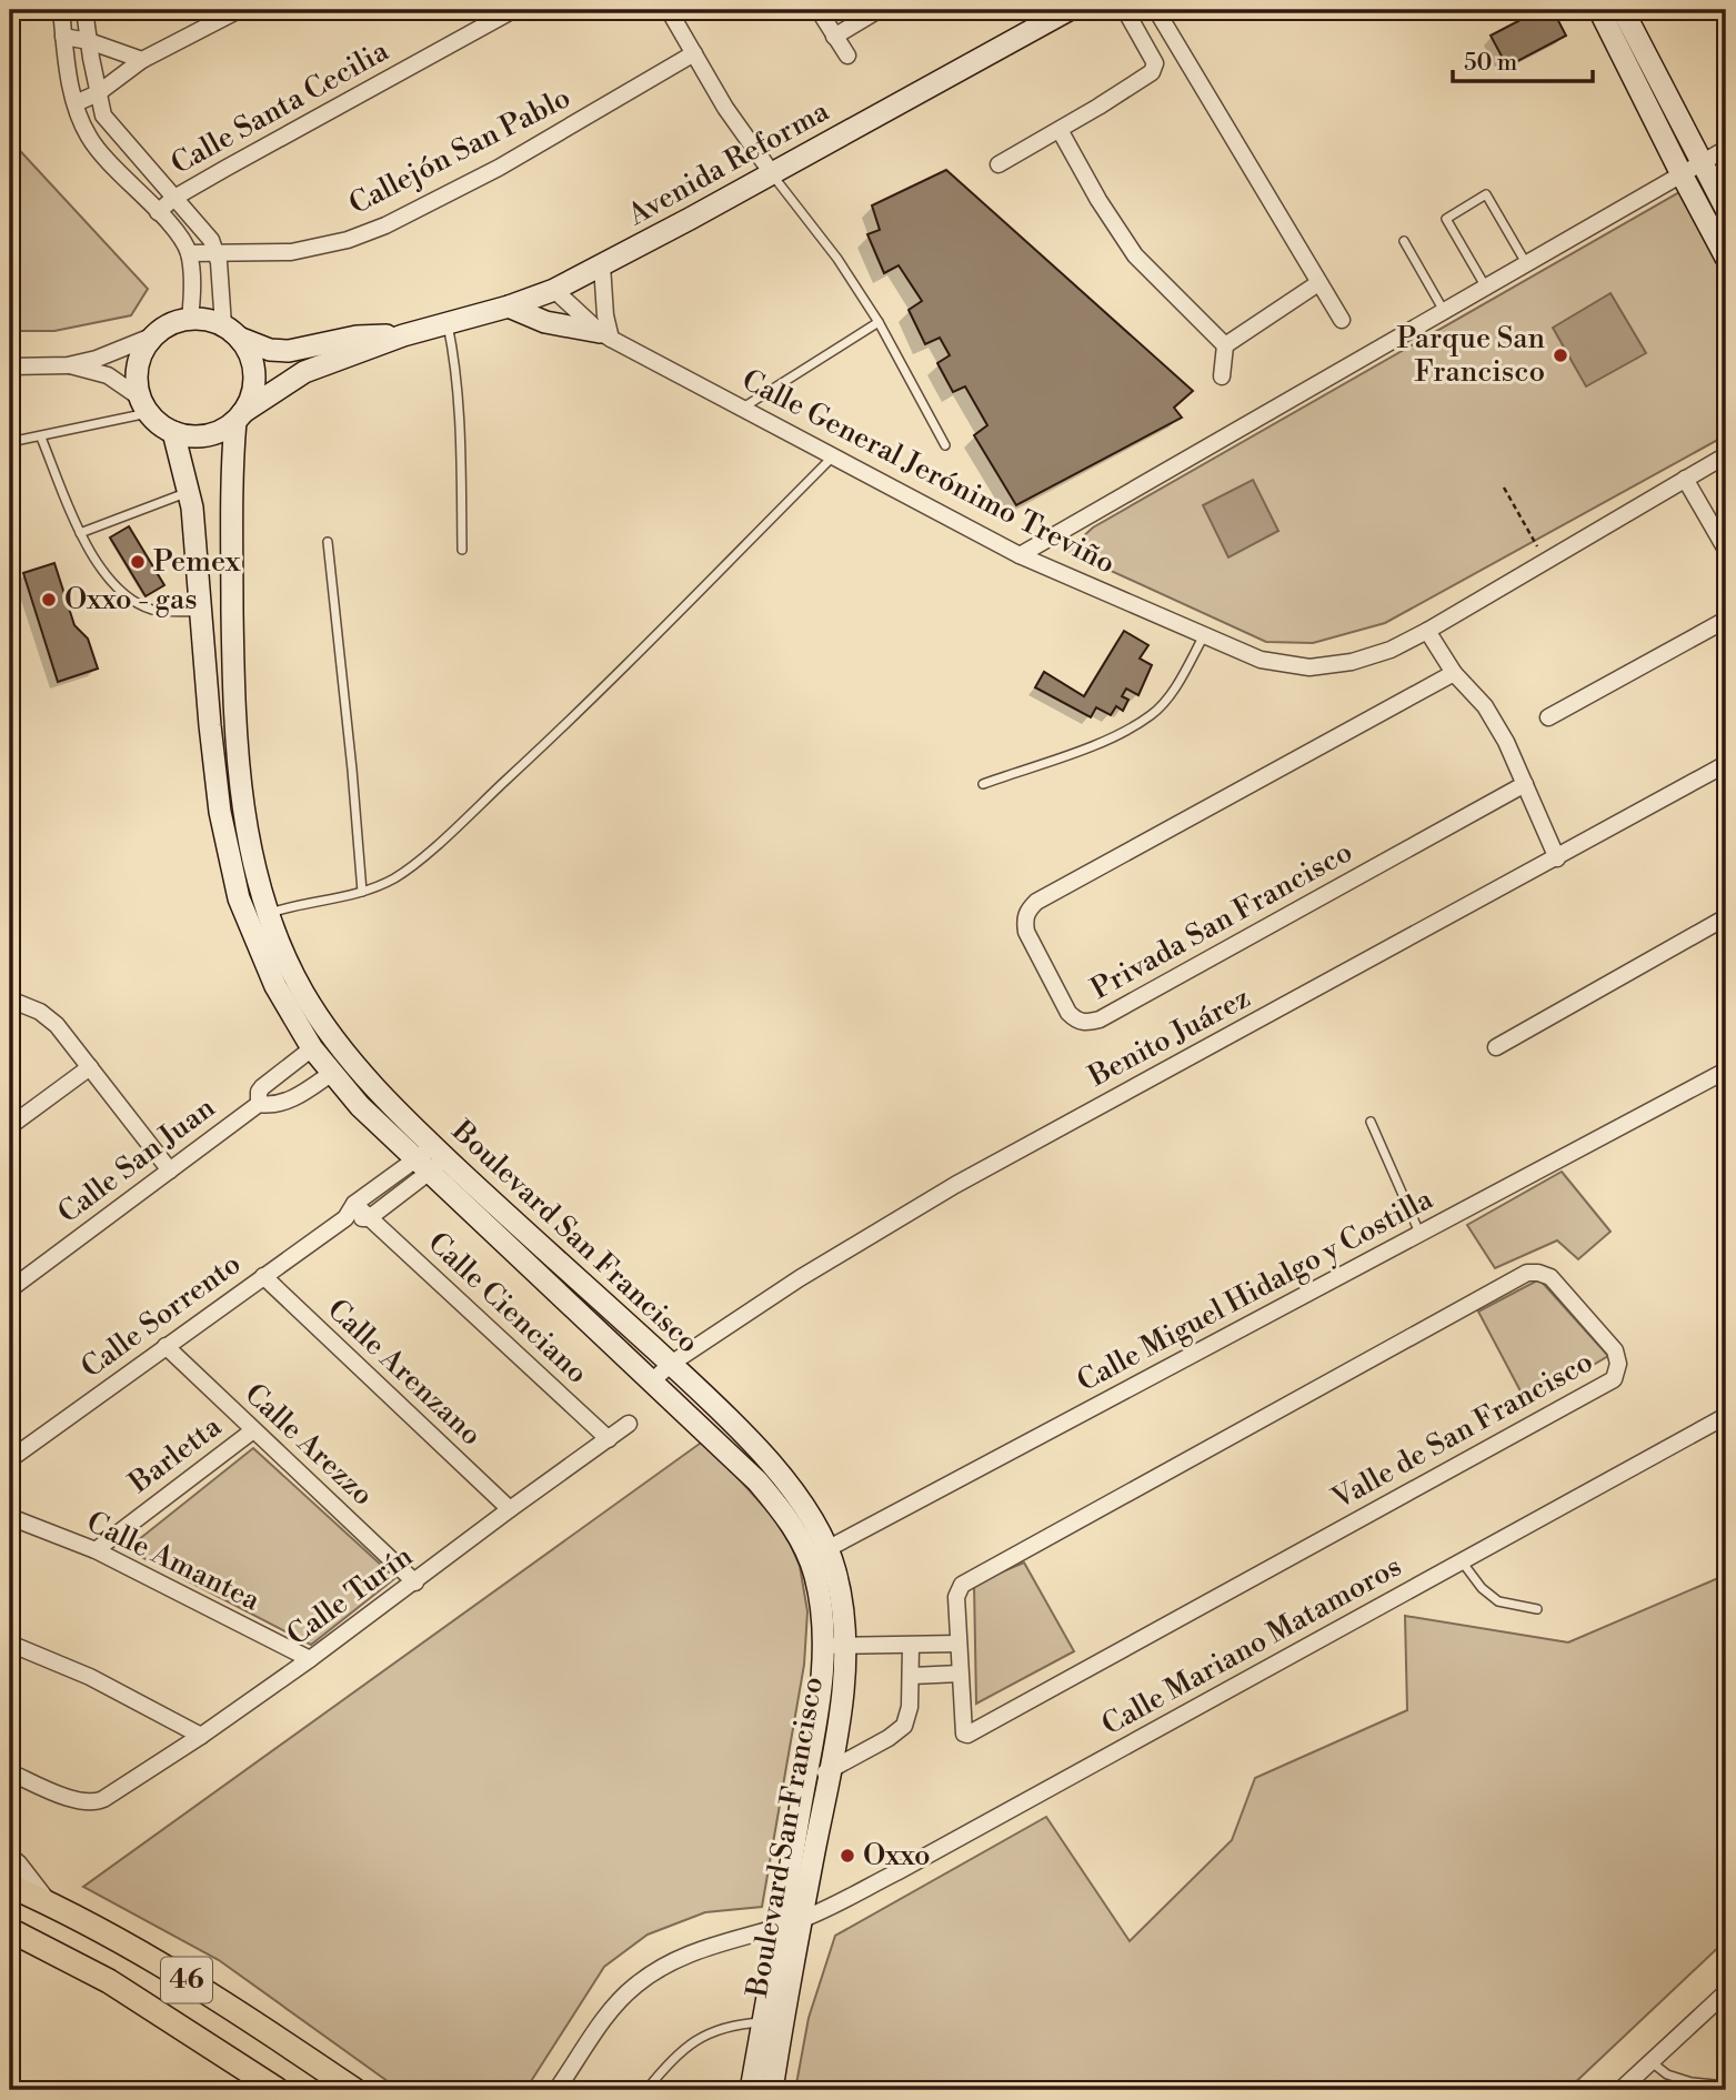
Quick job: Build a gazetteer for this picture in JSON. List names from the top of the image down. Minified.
{"streets":{"main road":["46"],"street":["Calle Santa Cecilia","Callejón San Pablo","Avenida Reforma","Calle General Jerónimo Treviño","Privada San Francisco","Benito Juárez","Calle San Juan","Boulevard San Francisco","Calle Miguel Hidalgo y Costilla","Calle Cienciano","Calle Sorrento","Calle Arenzano","Valle de San Francisco","Calle Arezzo","Barletta","Calle Amantea","Calle Turín","Calle Mariano Matamoros"]},"crossings":[["Avenida Reforma","Calle General Jerónimo Treviño"],["Avenida Reforma","Boulevard San Francisco"],["Benito Juárez","Boulevard San Francisco"],["Calle San Juan","Boulevard San Francisco"],["Boulevard San Francisco","Calle Miguel Hidalgo y Costilla"],["Boulevard San Francisco","Calle Sorrento"],["Boulevard San Francisco","Calle Mariano Matamoros"],["Calle Cienciano","Calle Sorrento"],["Calle Cienciano","Calle Turín"],["Calle Sorrento","Calle Arenzano"],["Calle Sorrento","Calle Arezzo"],["Calle Arenzano","Calle Turín"],["Calle Arezzo","Barletta"],["Calle Arezzo","Calle Turín"],["Barletta","Calle Amantea"],["Calle Amantea","Calle Turín"]],"places":["Parque San Francisco","Pemex","Oxxo - gas","Oxxo"],"scale_bar":"50 m"}
